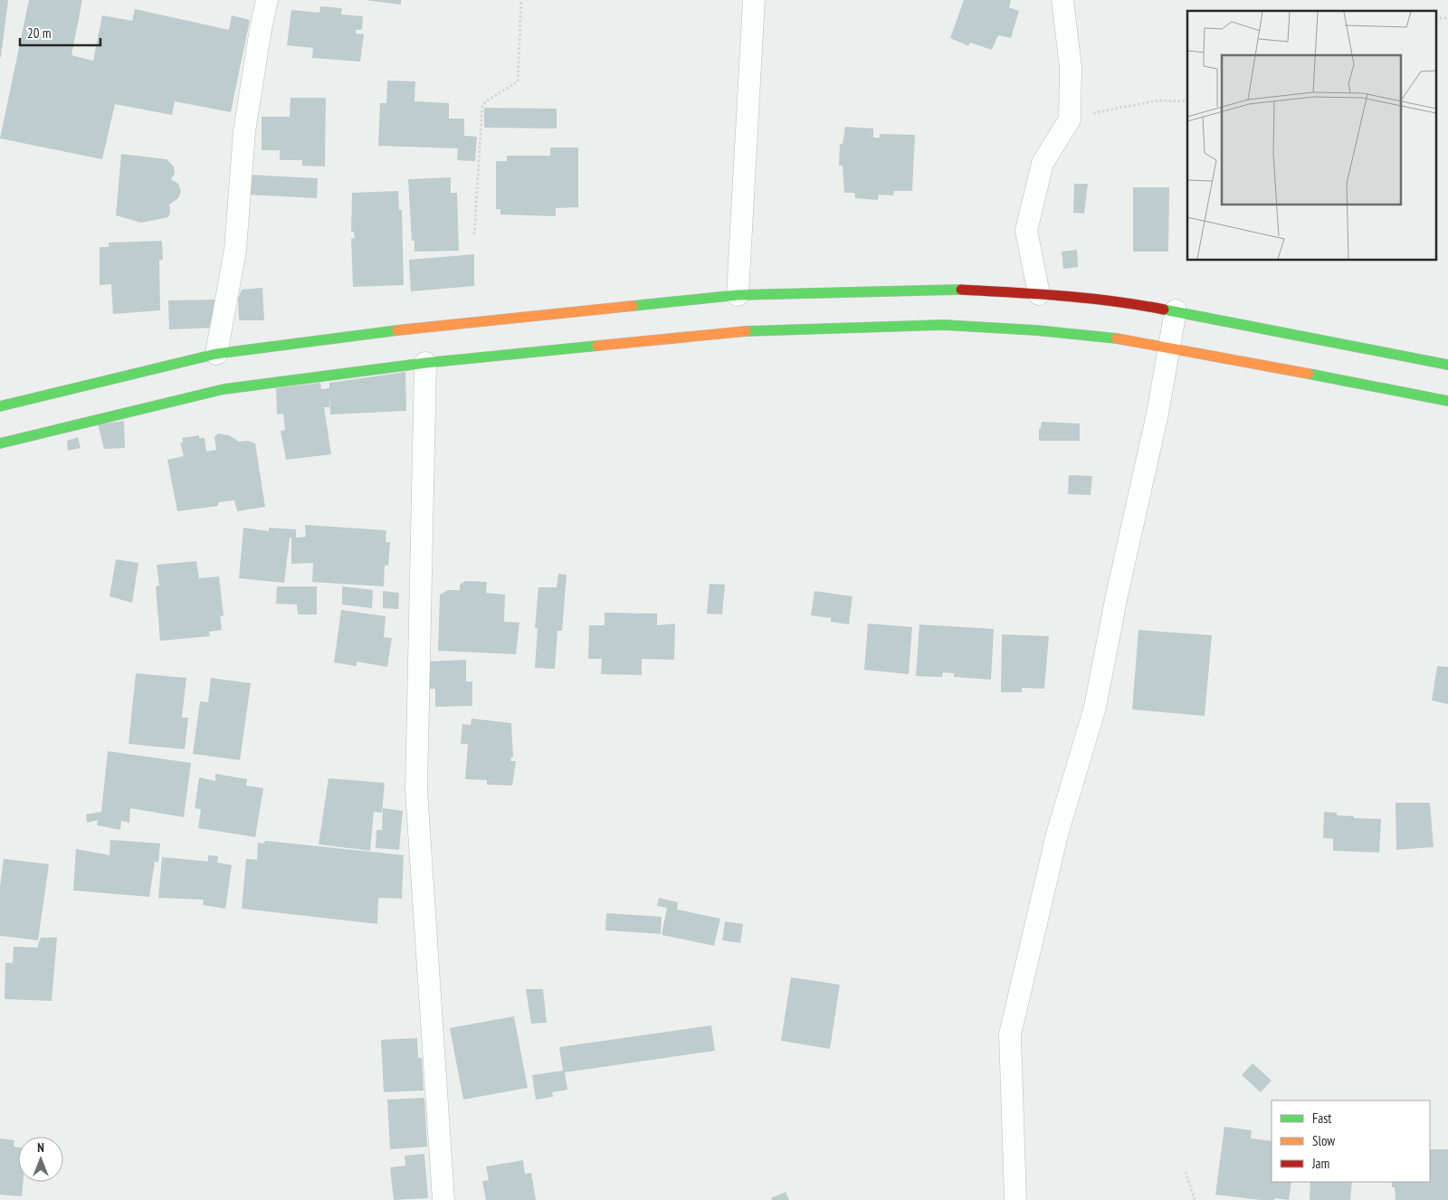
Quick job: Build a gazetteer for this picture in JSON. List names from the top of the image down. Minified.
{"legend":["Fast","Slow","Jam"],"scale_bar":"20 m","north":"top"}
